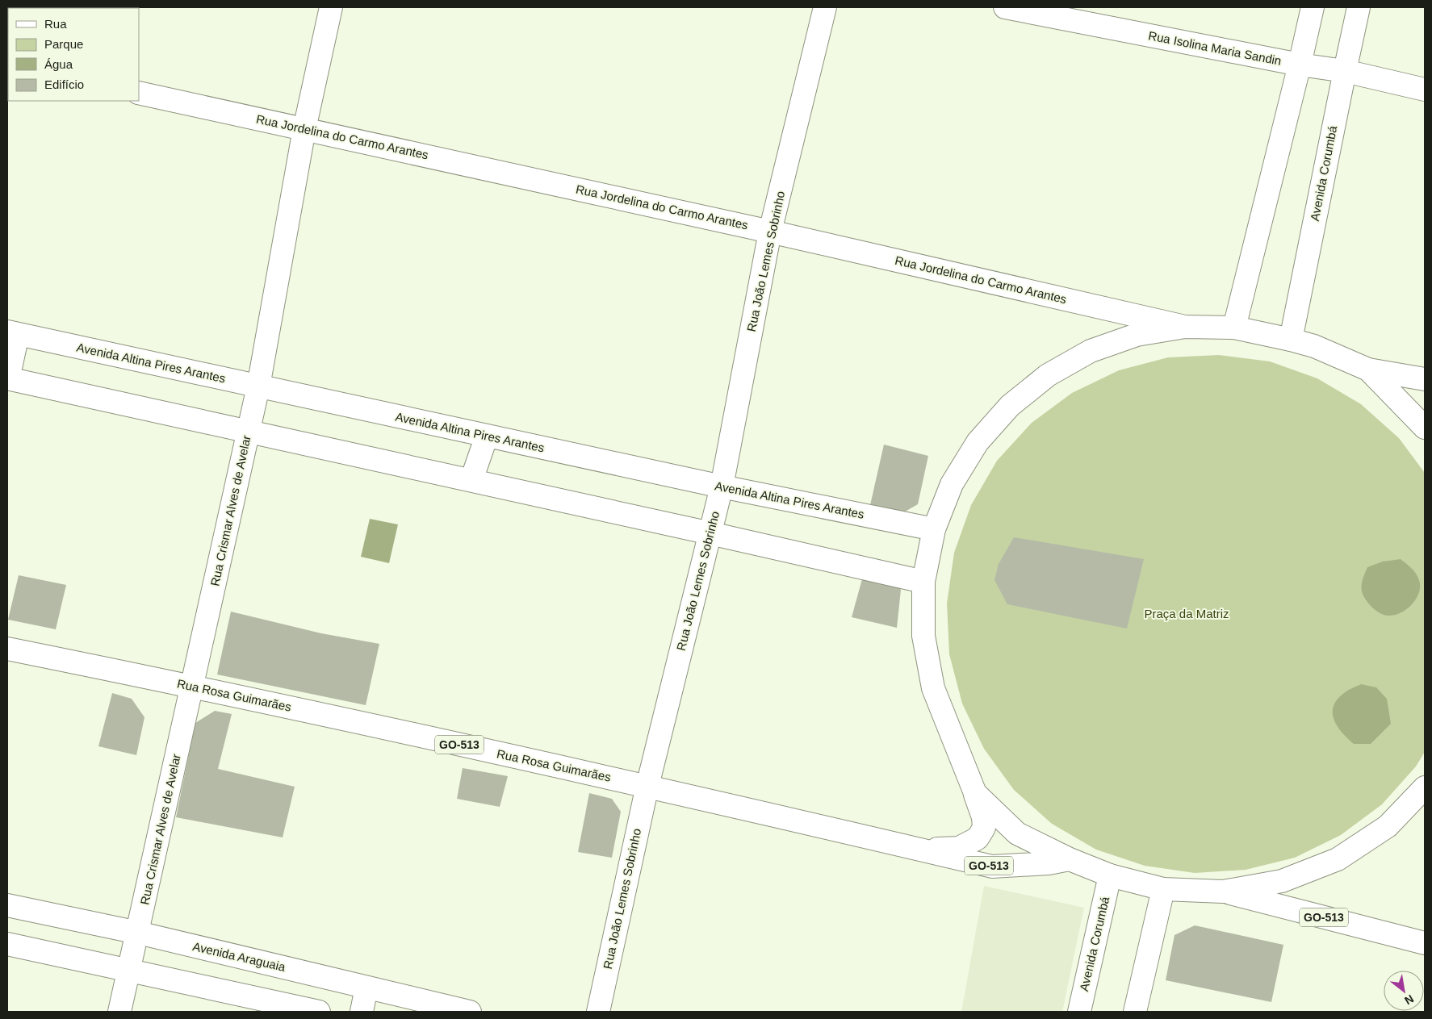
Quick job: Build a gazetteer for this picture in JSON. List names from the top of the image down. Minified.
{"streets":{"street":["Rua Isolina Maria Sandin","Rua Jordelina do Carmo Arantes","Avenida Corumbá","Rua João Lemes Sobrinho","Avenida Altina Pires Arantes","Rua Crismar Alves de Avelar","Rua Rosa Guimarães","GO-513","Avenida Araguaia"]},"crossings":[["Rua Isolina Maria Sandin","Avenida Corumbá"],["Rua Jordelina do Carmo Arantes","Rua João Lemes Sobrinho"],["Rua Jordelina do Carmo Arantes","Rua Crismar Alves de Avelar"],["Rua Jordelina do Carmo Arantes","Rua Rosa Guimarães"],["Rua João Lemes Sobrinho","Avenida Altina Pires Arantes"],["Rua João Lemes Sobrinho","Rua Rosa Guimarães"],["Avenida Altina Pires Arantes","Rua Crismar Alves de Avelar"],["Avenida Altina Pires Arantes","Rua Rosa Guimarães"],["Rua Crismar Alves de Avelar","Rua Rosa Guimarães"],["Rua Crismar Alves de Avelar","Avenida Araguaia"]],"parks":["Praça da Matriz"],"legend":["Rua","Parque","Água","Edifício"],"north":"bottom right"}
